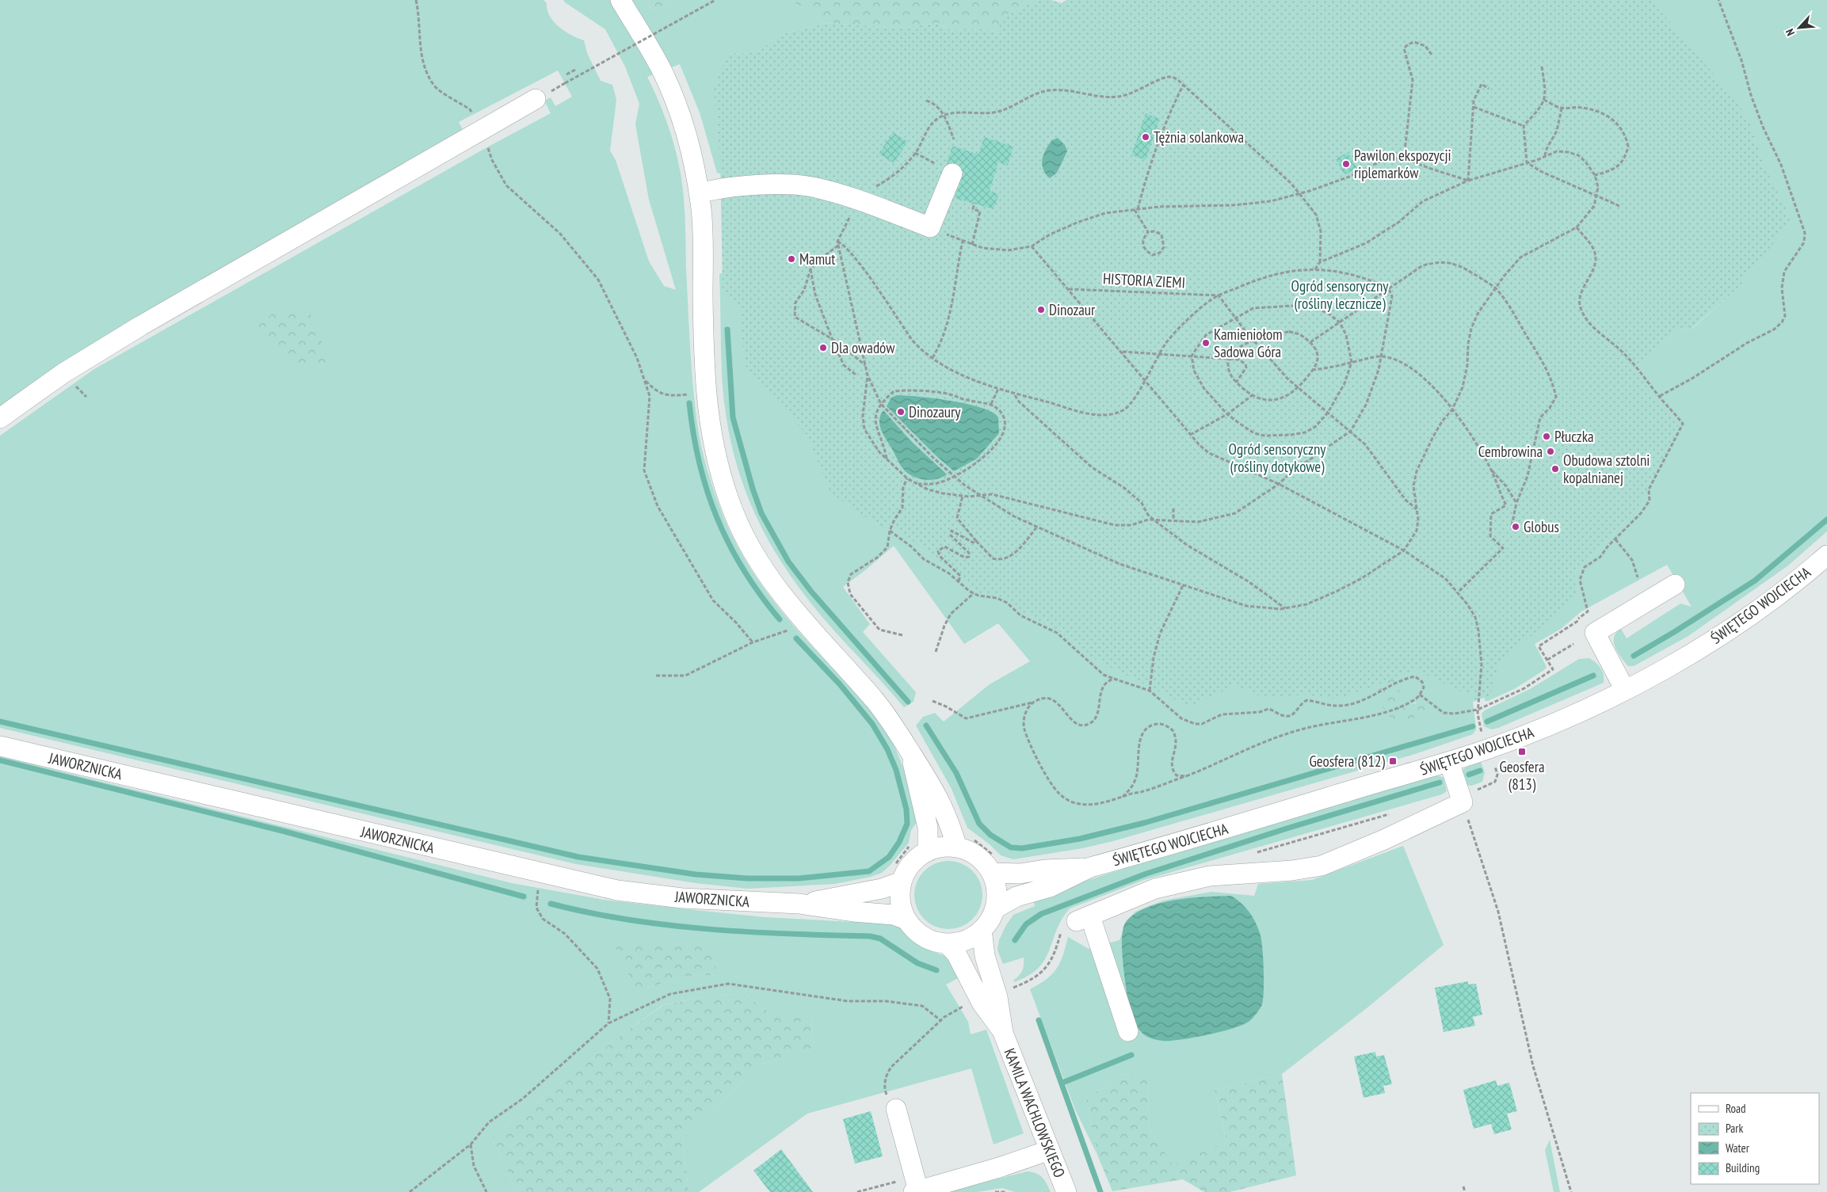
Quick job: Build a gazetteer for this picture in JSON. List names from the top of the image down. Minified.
{"streets":{"street":["ŚWIĘTEGO WOJCIECHA","JAWORZNICKA","KAMILA WACHLOWSKIEGO"],"path":["HISTORIA ZIEMI"]},"crossings":[["ŚWIĘTEGO WOJCIECHA","JAWORZNICKA"],["ŚWIĘTEGO WOJCIECHA","KAMILA WACHLOWSKIEGO"],["JAWORZNICKA","KAMILA WACHLOWSKIEGO"]],"parks":["Ogród sensoryczny (rośliny lecznicze)","Ogród sensoryczny (rośliny dotykowe)"],"places":{"other":["Tężnia solankowa","Pawilon ekspozycji riplemarków","Mamut","Dinozaur","Kamieniołom Sadowa Góra","Dla owadów","Dinozaury","Płuczka","Cembrowina","Obudowa sztolni kopalnianej","Globus"],"transit":["Geosfera (813)","Geosfera (812)"]},"legend":["Road","Park","Water","Building"],"north":"bottom left"}
